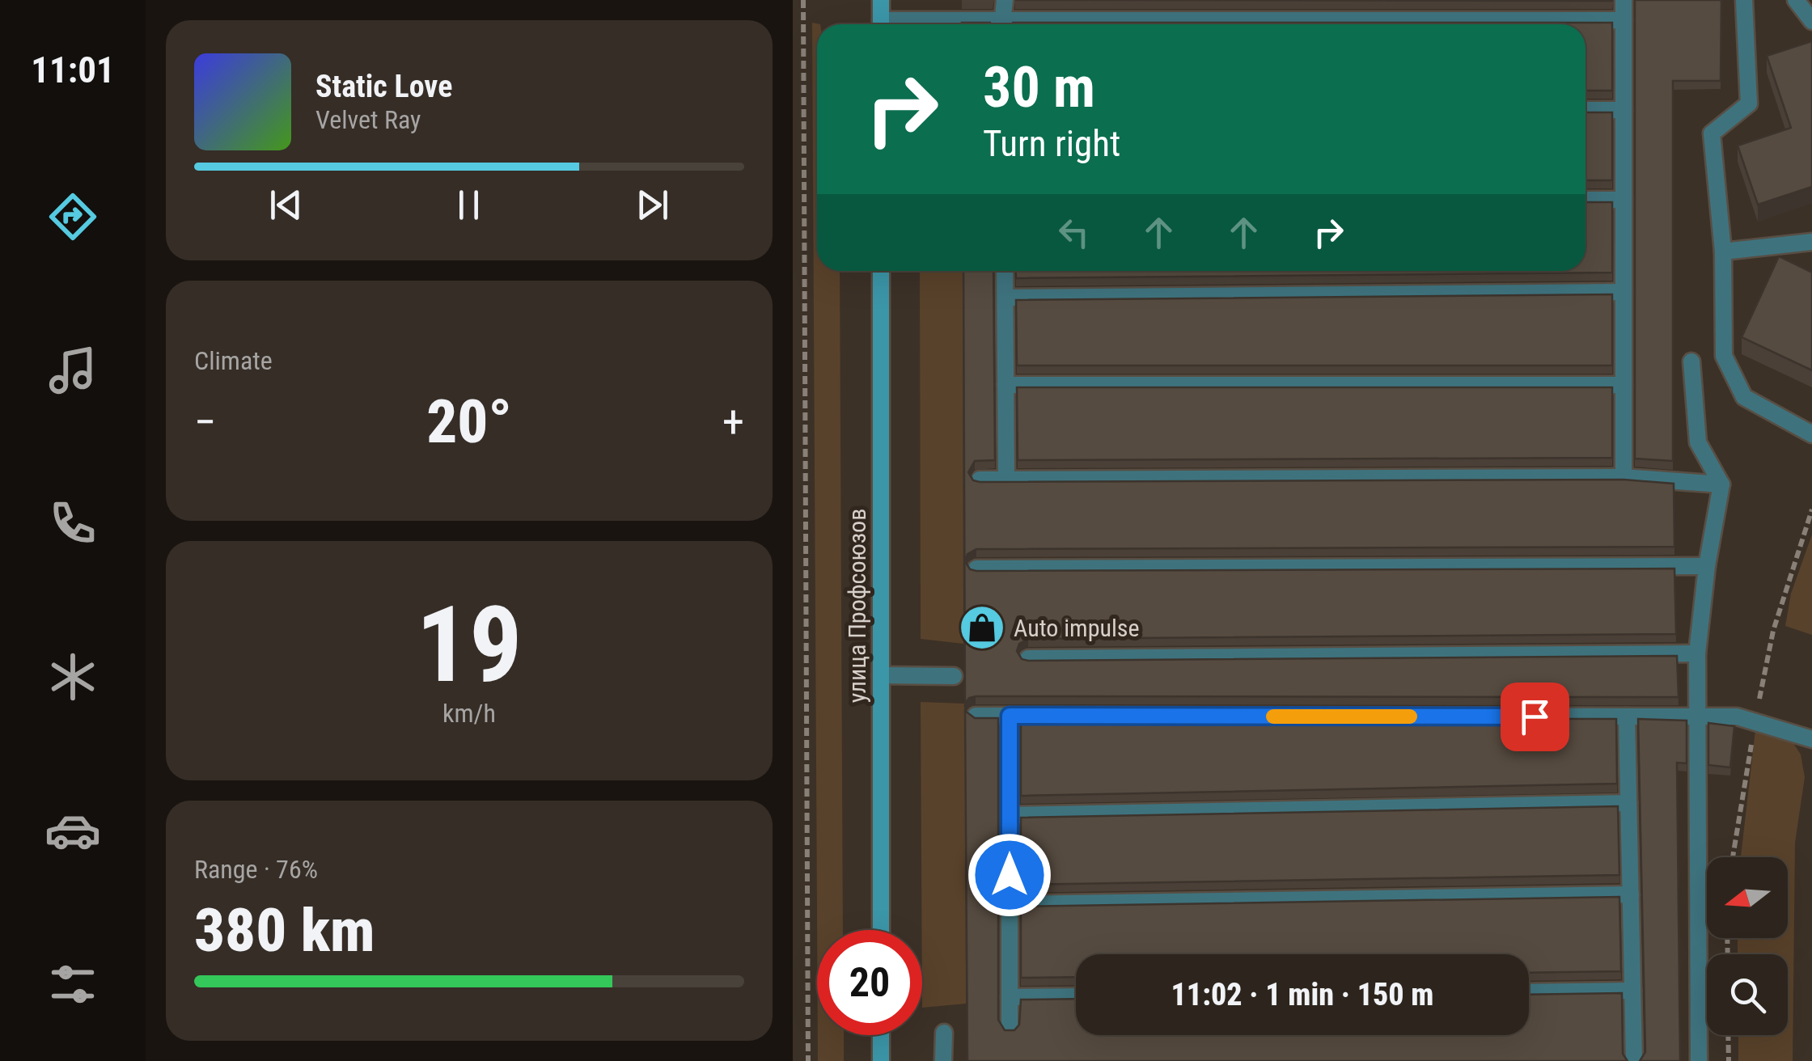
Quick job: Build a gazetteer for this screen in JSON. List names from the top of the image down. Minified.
{"streets":{"main road":["улица Профсоюзов"]},"places":{"shop":["Auto impulse"]},"north":"left","page":{"tabs":"11:01","turn":["30 m","Turn right"],"song":["Static Love","Velvet Ray"],"tile":["Climate",["19","km/h"],["Range · 76%","380 km"]],"heat":["−","20°","+"],"limit":"20","trip":"11:02 · 1 min · 150 m"}}
